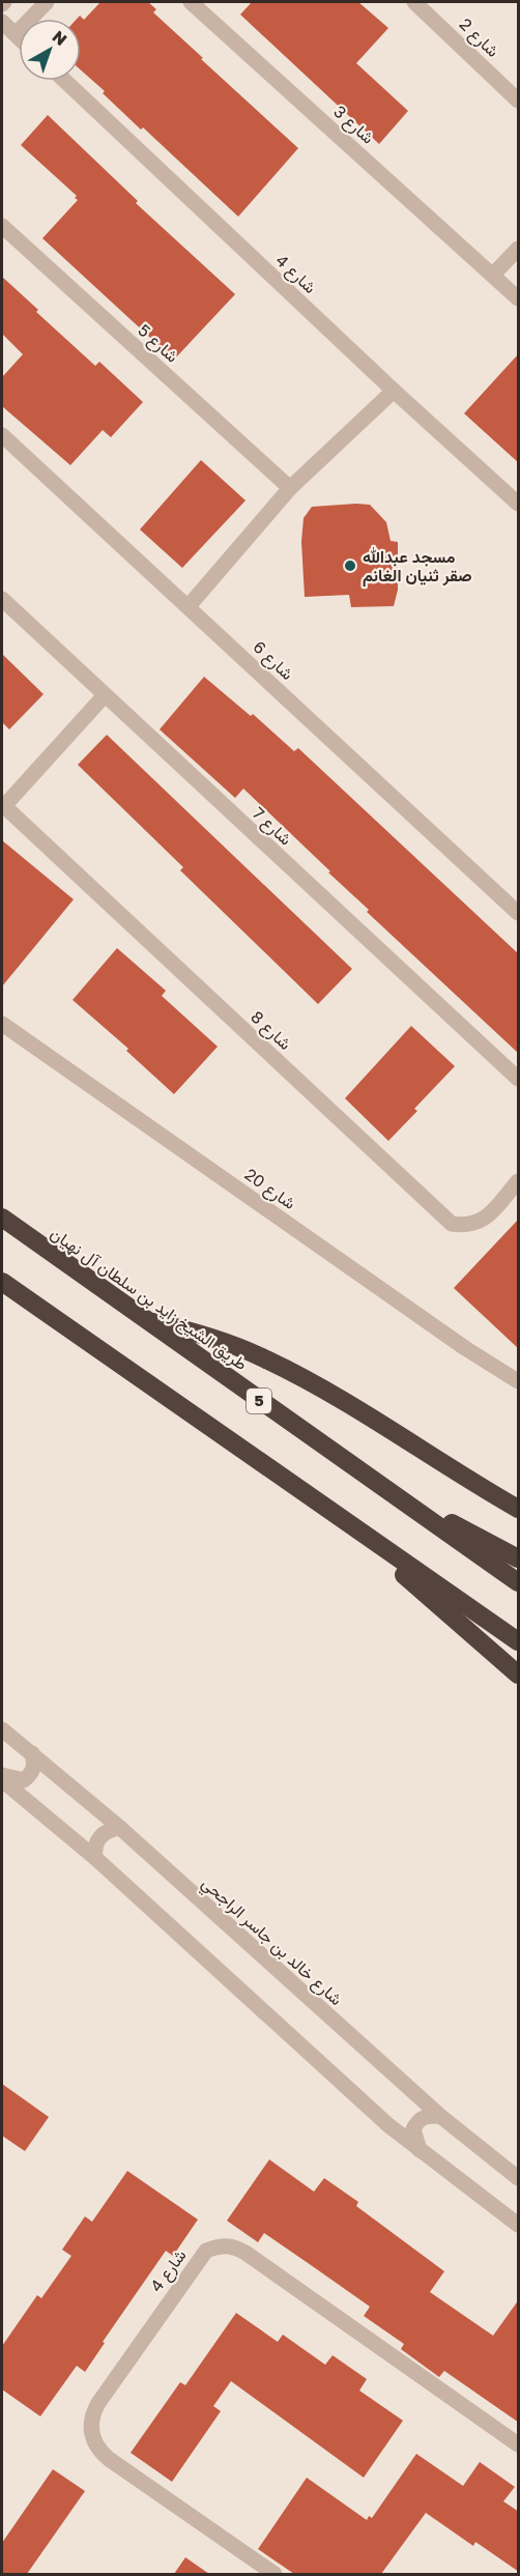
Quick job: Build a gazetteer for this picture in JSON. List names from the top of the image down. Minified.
{"streets":{"highway":["طريق الشيخ زايد بن سلطان آل نهيان","5"],"street":["شارع 2","شارع 3","شارع 4","شارع 5","شارع 6","شارع 7","شارع 8","شارع 20","شارع خالد بن جاسر الراجحي"]},"crossings":[["شارع 7","شارع 8"]],"places":["مسجد عبدالله صقر ثنيان الغانم"],"north":"top right"}
